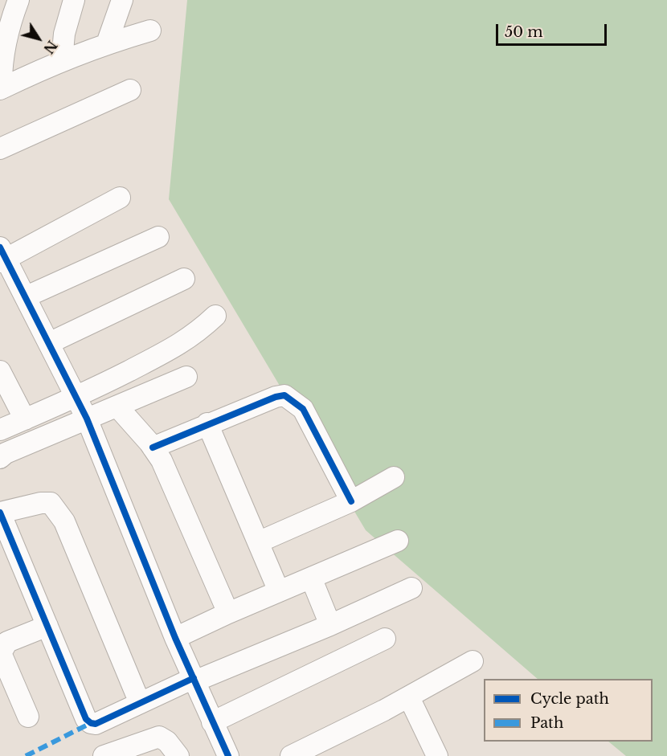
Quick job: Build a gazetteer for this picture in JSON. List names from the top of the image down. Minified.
{"legend":["Cycle path","Path"],"scale_bar":"50 m","north":"bottom right"}
